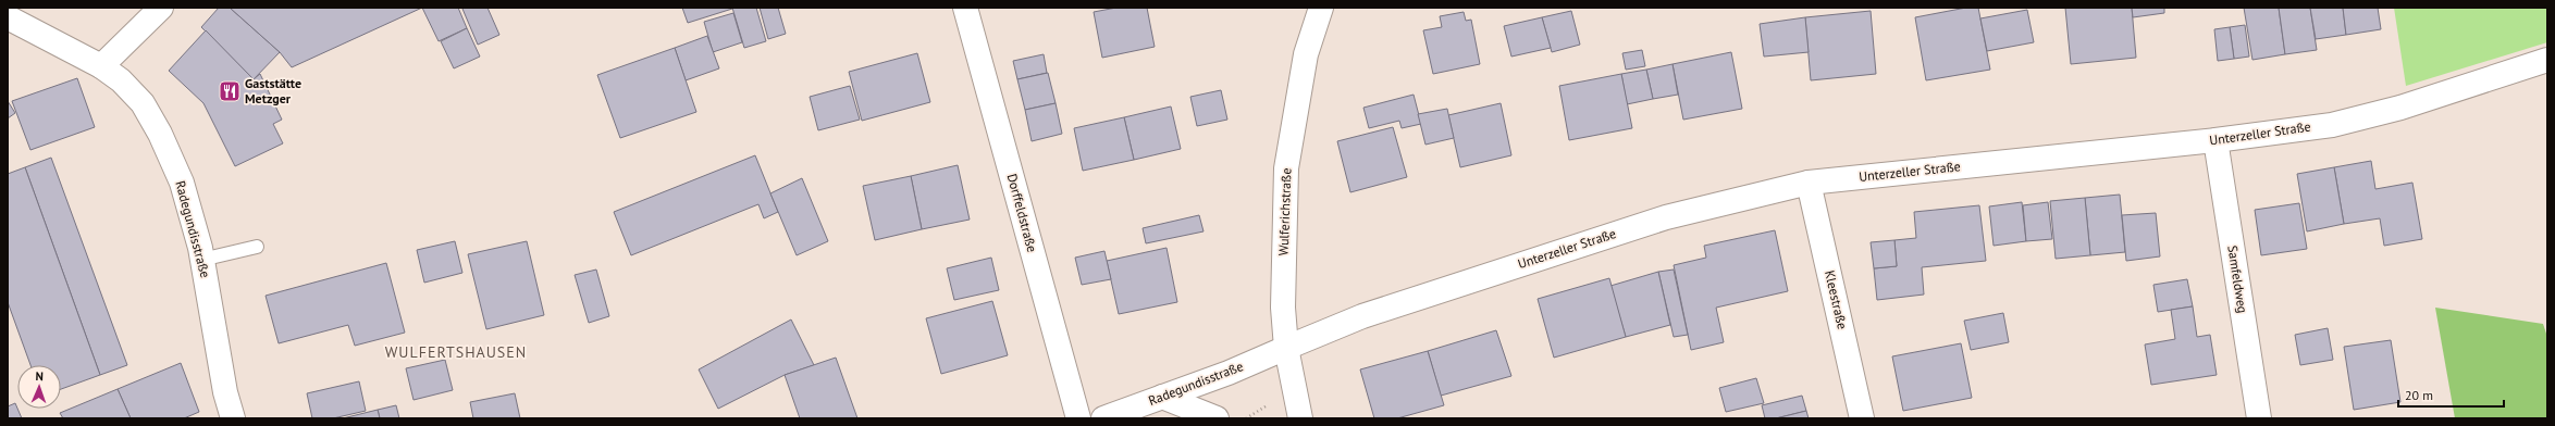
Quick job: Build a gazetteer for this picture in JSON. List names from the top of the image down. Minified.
{"streets":{"street":["Unterzeller Straße","Wulferichstraße","Dorffeldstraße","Radegundisstraße","Samfeldweg","Kleestraße"]},"crossings":[["Unterzeller Straße","Wulferichstraße"],["Unterzeller Straße","Radegundisstraße"],["Unterzeller Straße","Samfeldweg"],["Unterzeller Straße","Kleestraße"],["Wulferichstraße","Radegundisstraße"]],"districts":["WULFERTSHAUSEN"],"places":{"restaurant":["Gaststätte Metzger"]},"scale_bar":"20 m","north":"top"}
